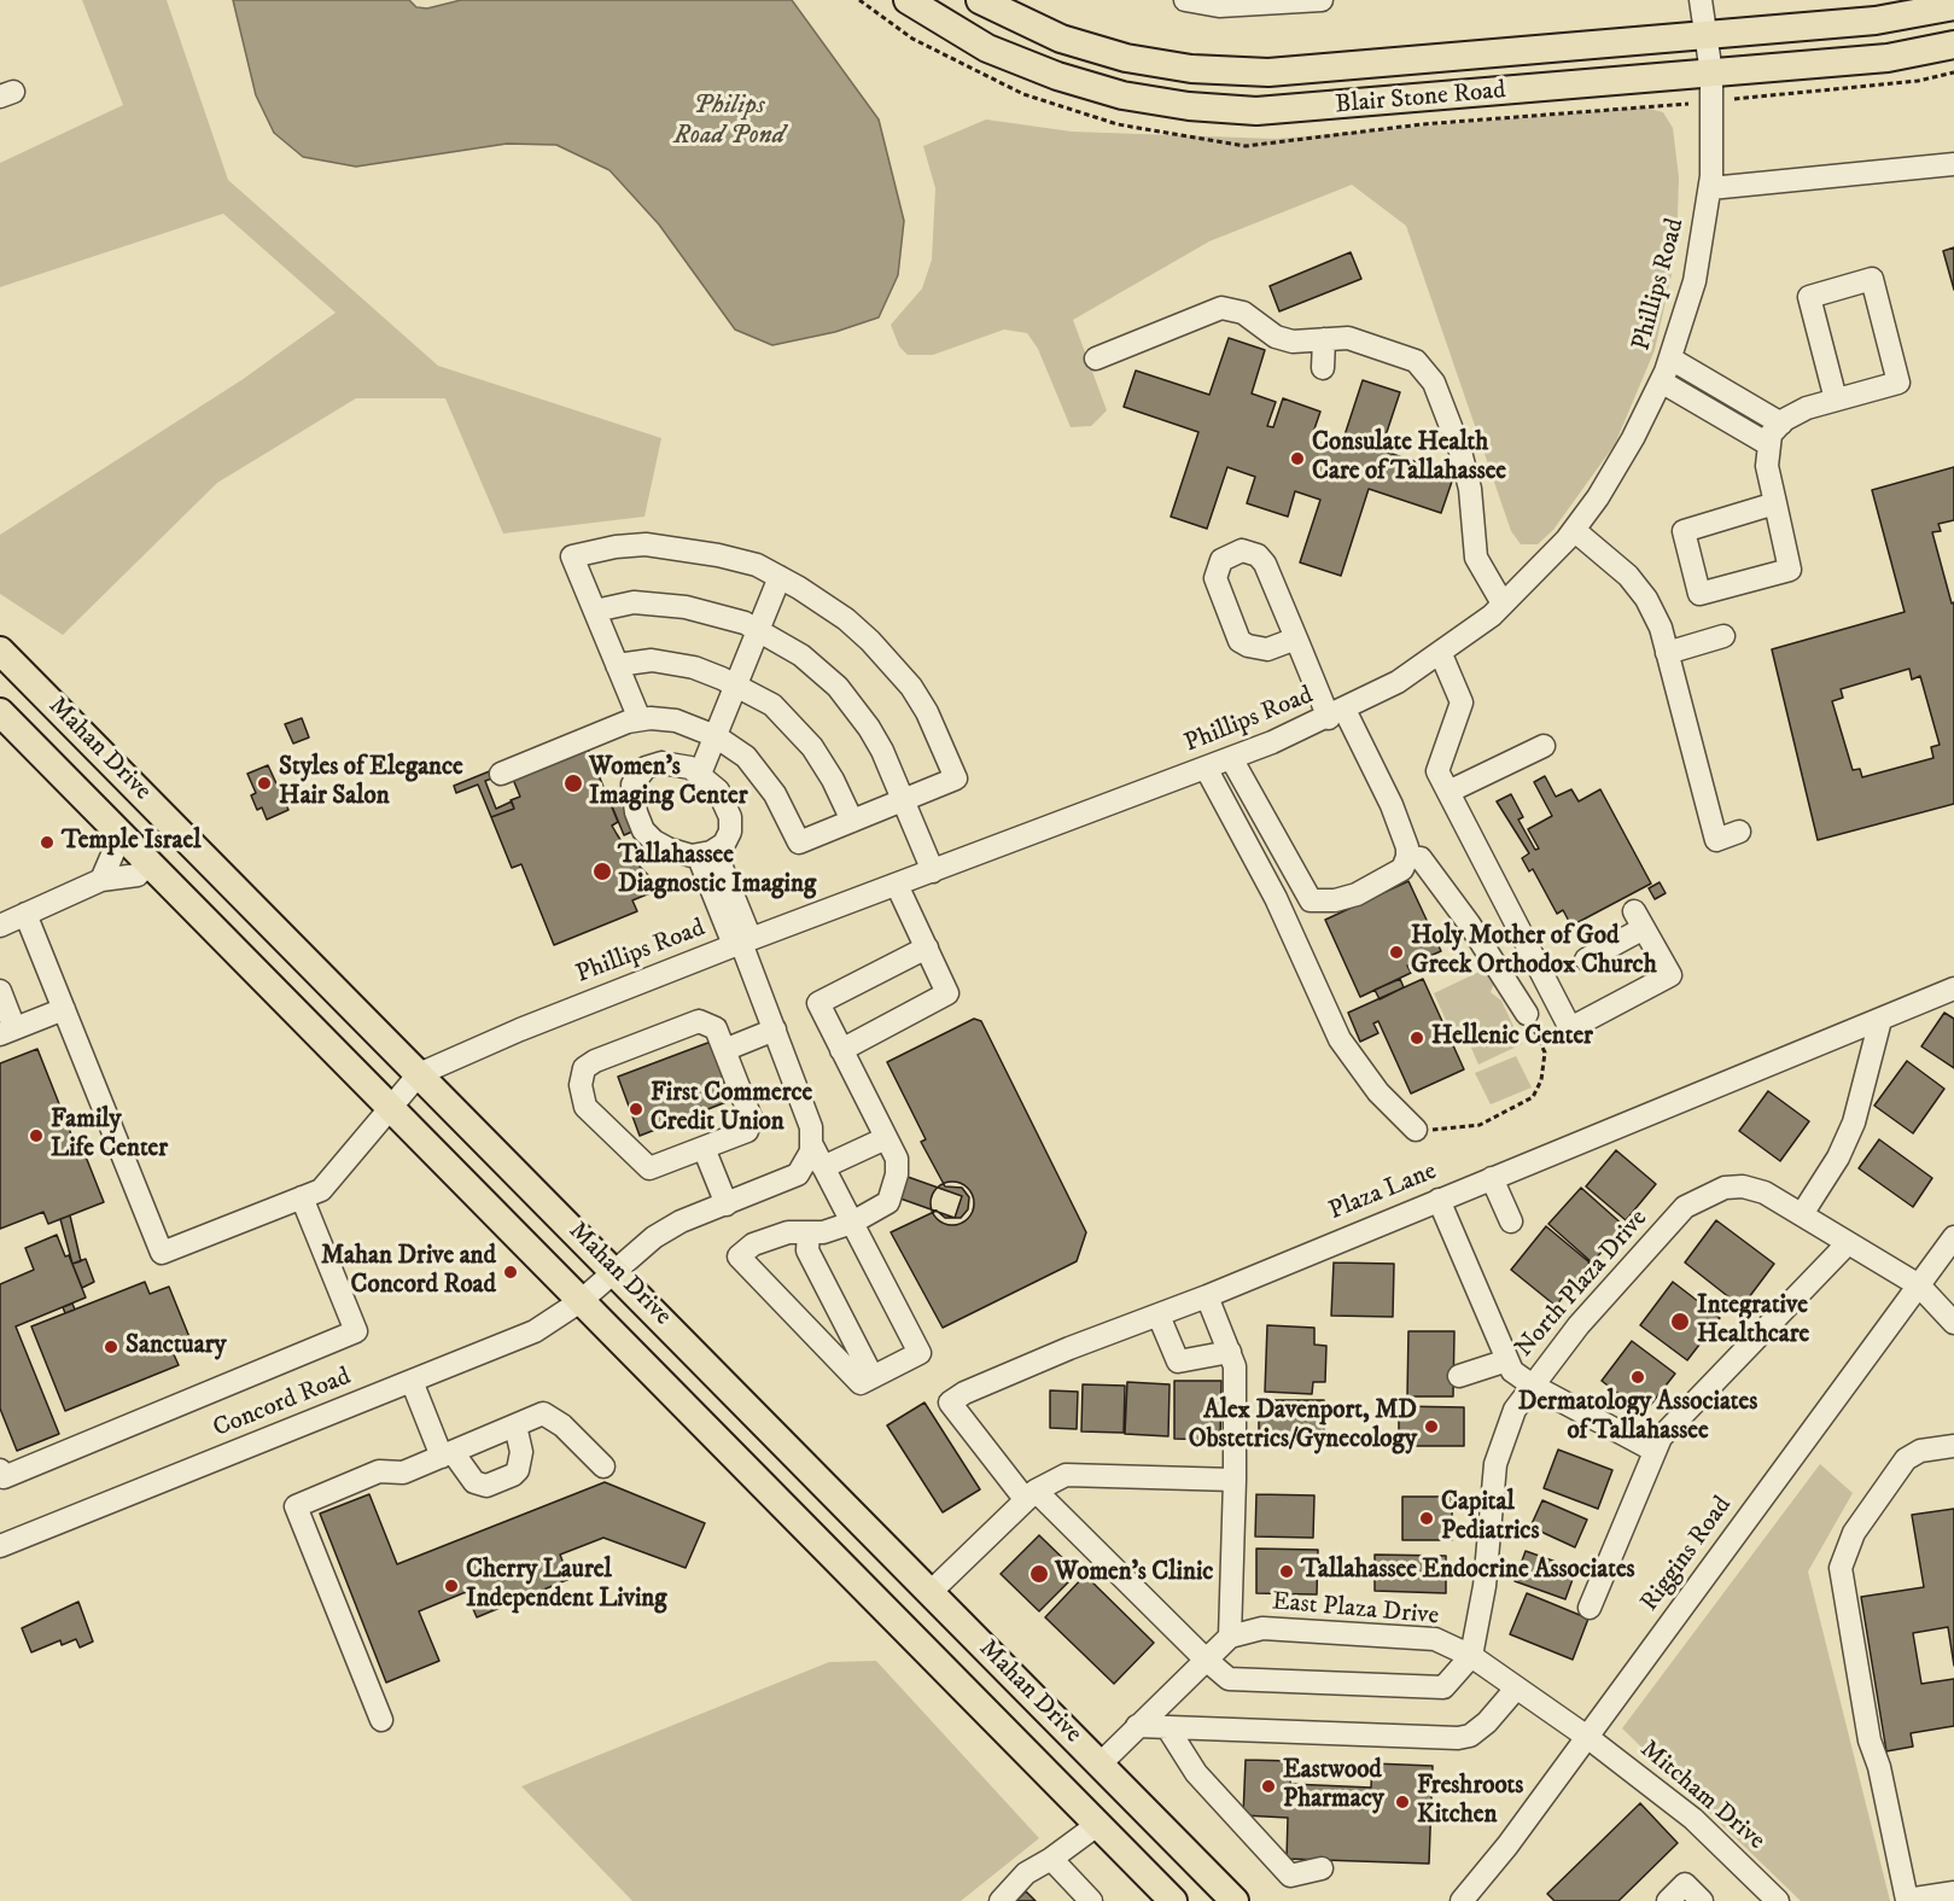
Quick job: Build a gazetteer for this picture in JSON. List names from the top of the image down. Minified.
{"streets":{"main road":["Blair Stone Road","Mahan Drive"],"street":["Phillips Road","Plaza Lane","North Plaza Drive","Concord Road","Riggins Road","East Plaza Drive","Mitcham Drive"]},"crossings":[["Blair Stone Road","Phillips Road"],["Phillips Road","Mahan Drive"],["Mahan Drive","Concord Road"],["Mahan Drive","East Plaza Drive"],["North Plaza Drive","Riggins Road"],["North Plaza Drive","East Plaza Drive"],["Riggins Road","East Plaza Drive"],["Riggins Road","Mitcham Drive"],["East Plaza Drive","Mitcham Drive"]],"water":["Philips Road Pond"],"places":["Consulate Health Care of Tallahassee","Styles of Elegance Hair Salon","Women's Imaging Center","Temple Israel","Tallahassee Diagnostic Imaging","Holy Mother of God Greek Orthodox Church","Hellenic Center","First Commerce Credit Union","Family Life Center","Mahan Drive and Concord Road","Integrative Healthcare","Sanctuary","Dermatology Associates of Tallahassee","Alex Davenport, MD Obstetrics/Gynecology","Capital Pediatrics","Tallahassee Endocrine Associates","Women's Clinic","Cherry Laurel Independent Living","Eastwood Pharmacy","Freshroots Kitchen"]}
